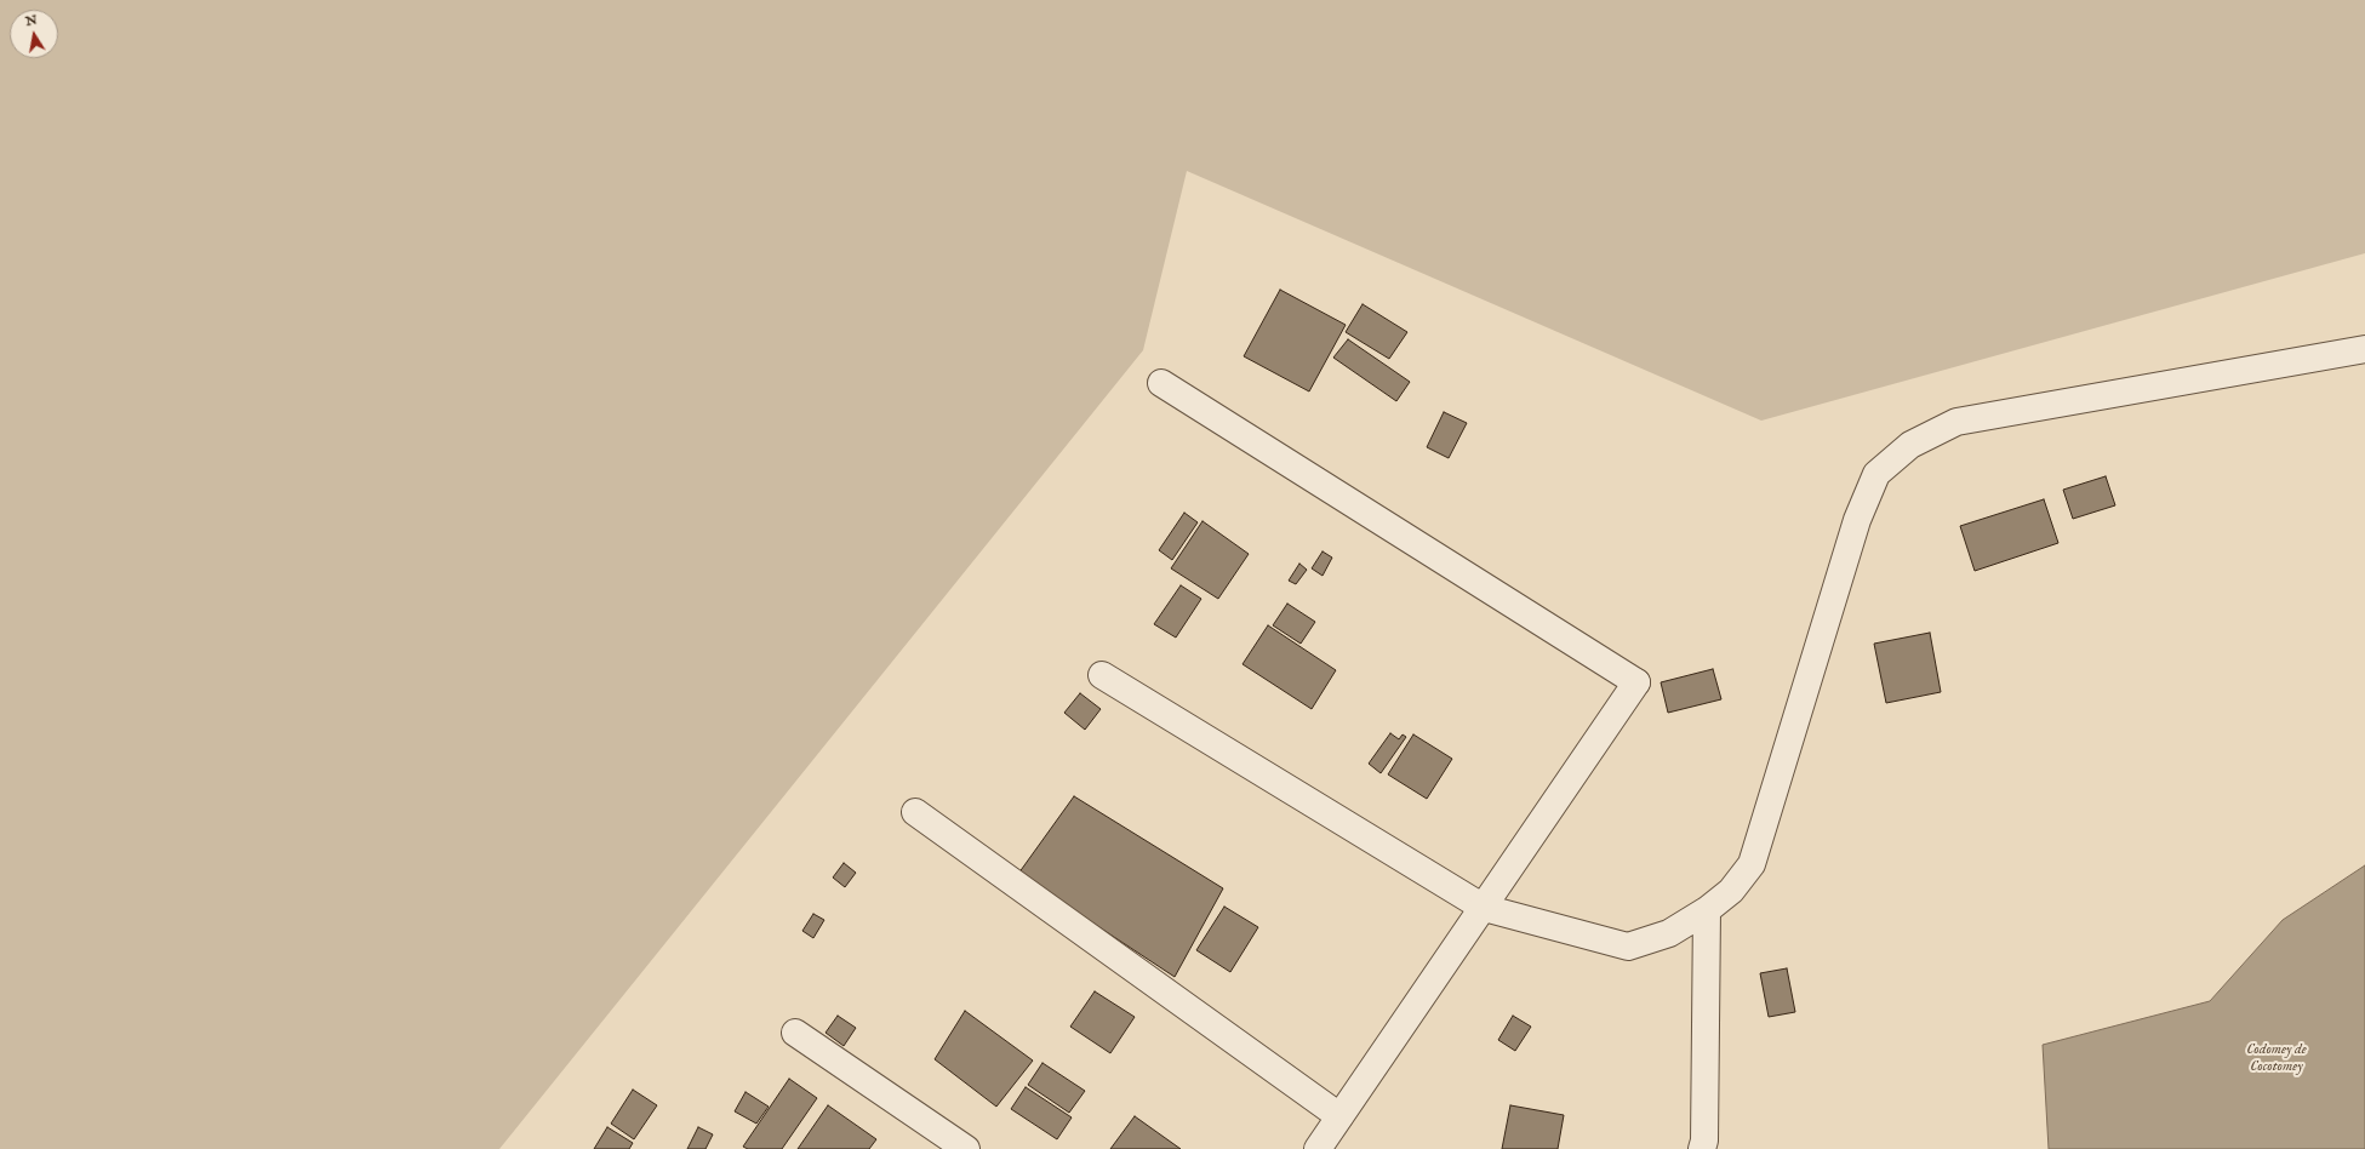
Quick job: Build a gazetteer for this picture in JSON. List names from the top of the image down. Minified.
{"water":["Codomey de Cocotomey"],"north":"top"}
